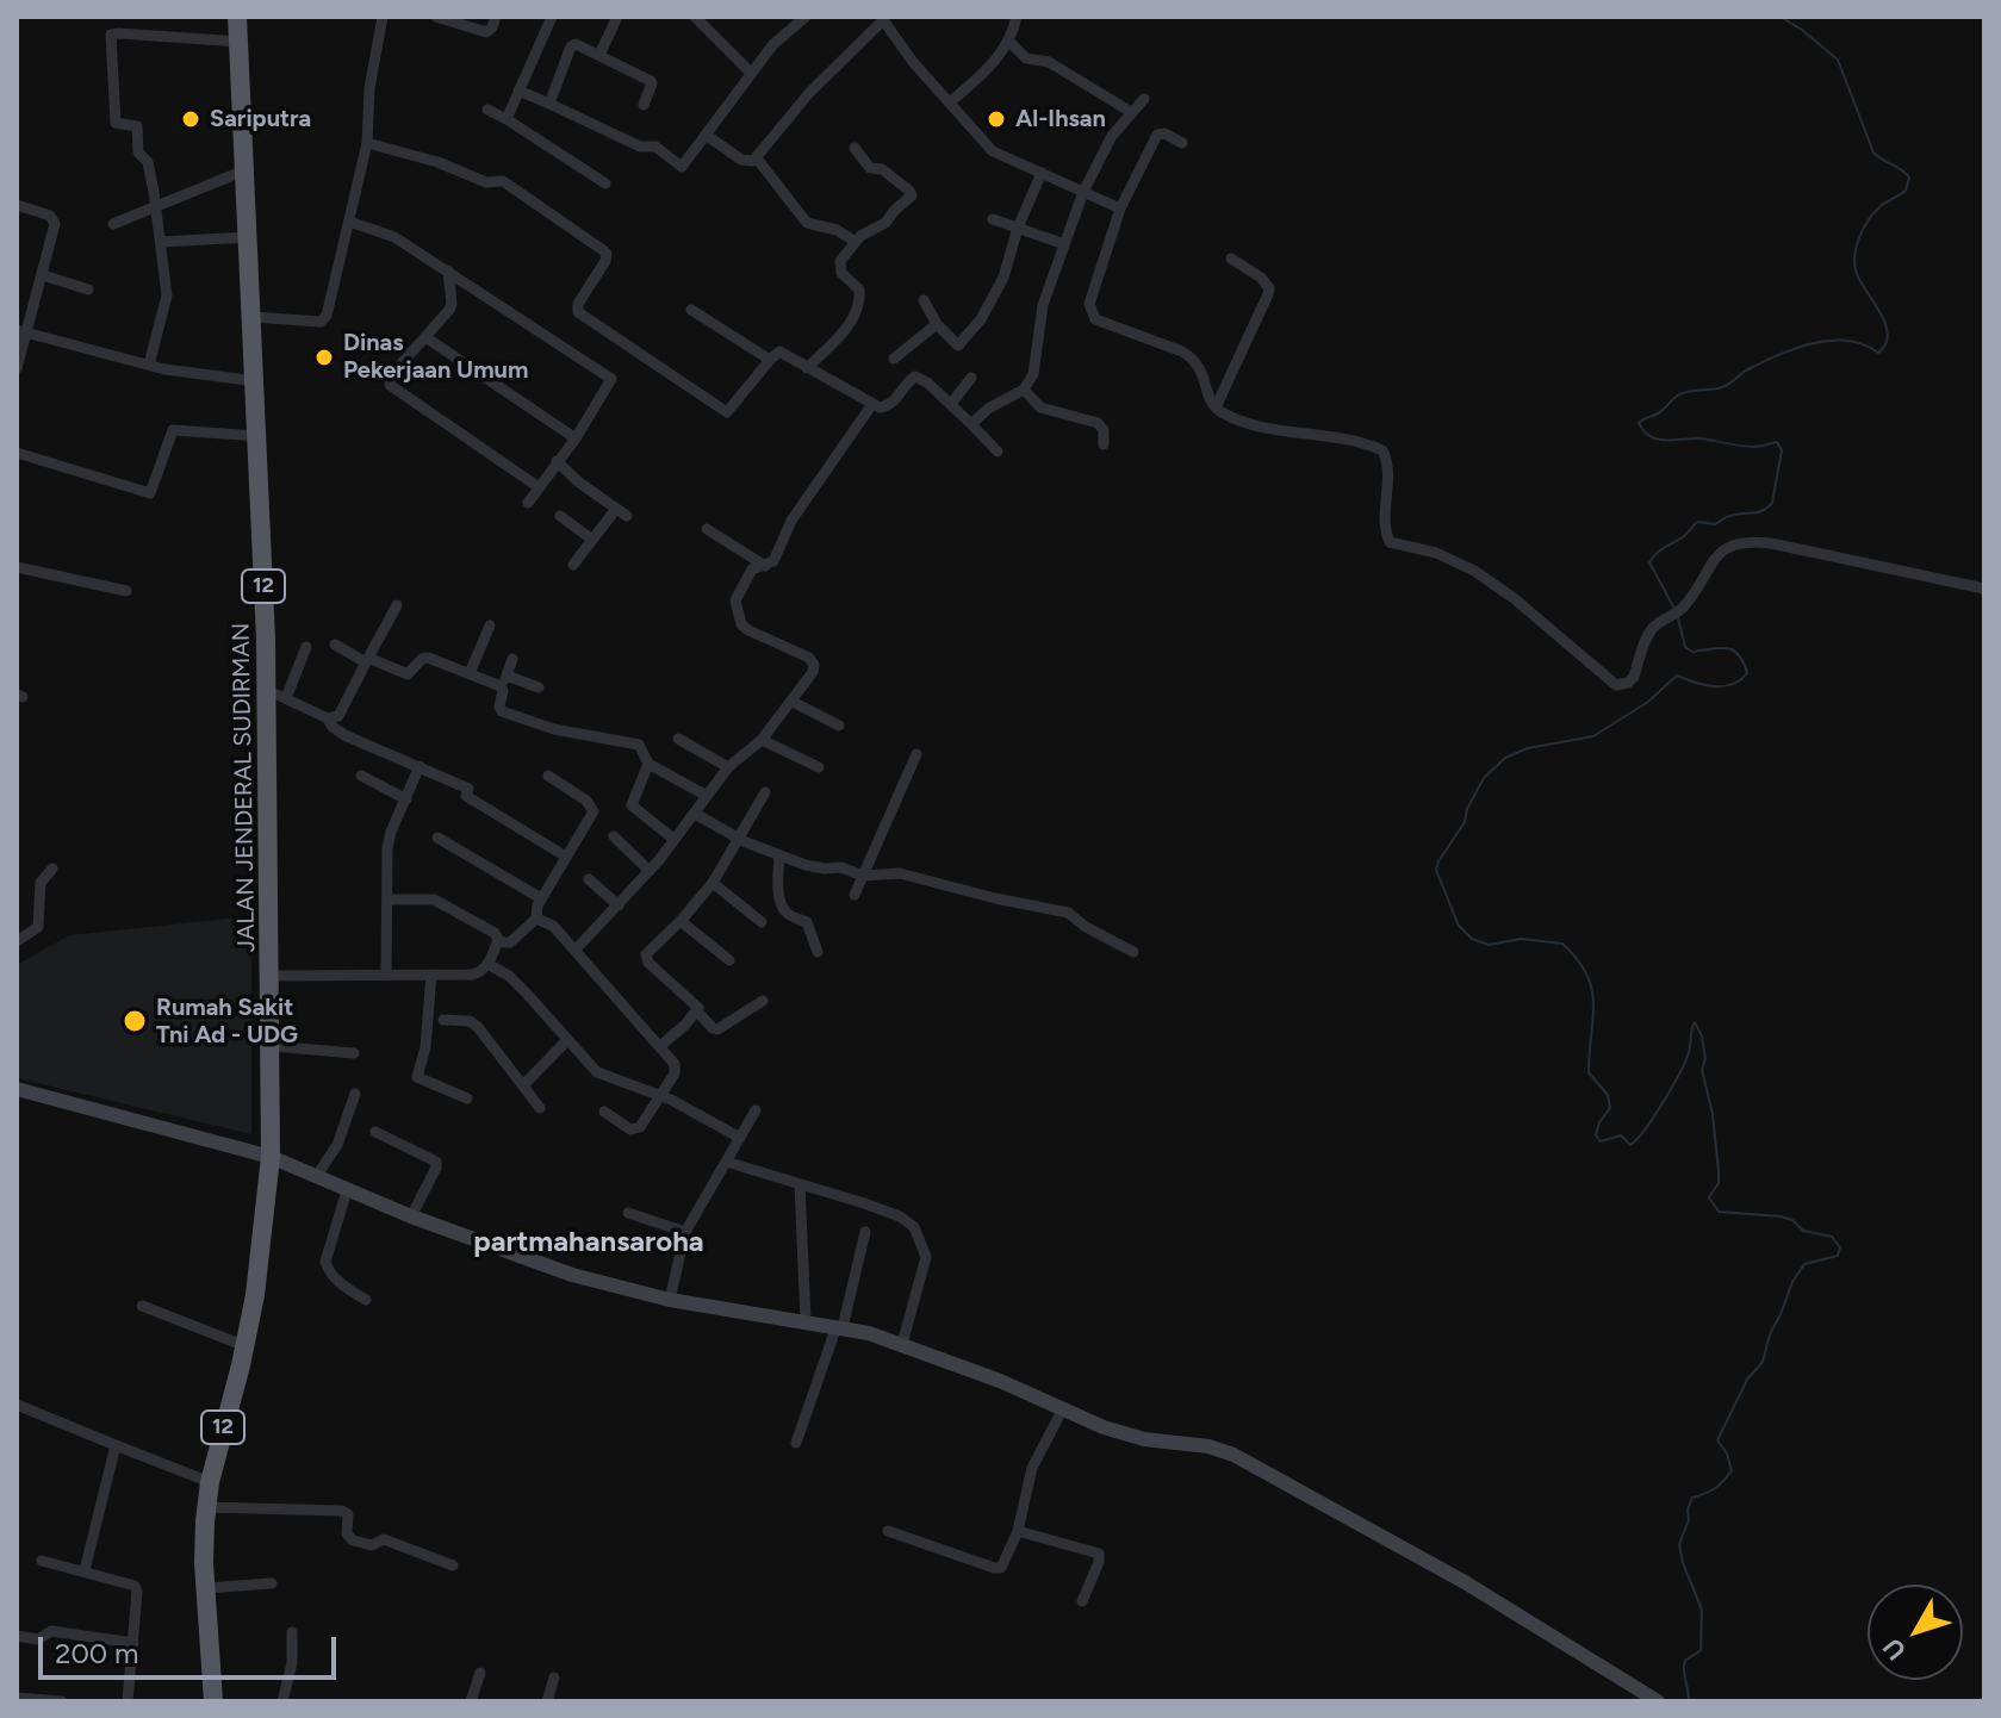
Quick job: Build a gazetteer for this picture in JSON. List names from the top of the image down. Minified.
{"streets":{"highway":["12","JALAN JENDERAL SUDIRMAN"]},"crossings":[["12","JALAN JENDERAL SUDIRMAN"]],"districts":["partmahansaroha"],"places":["Sariputra","Al-Ihsan","Dinas Pekerjaan Umum","Rumah Sakit Tni Ad - UDG"],"scale_bar":"200 m","north":"bottom left"}
